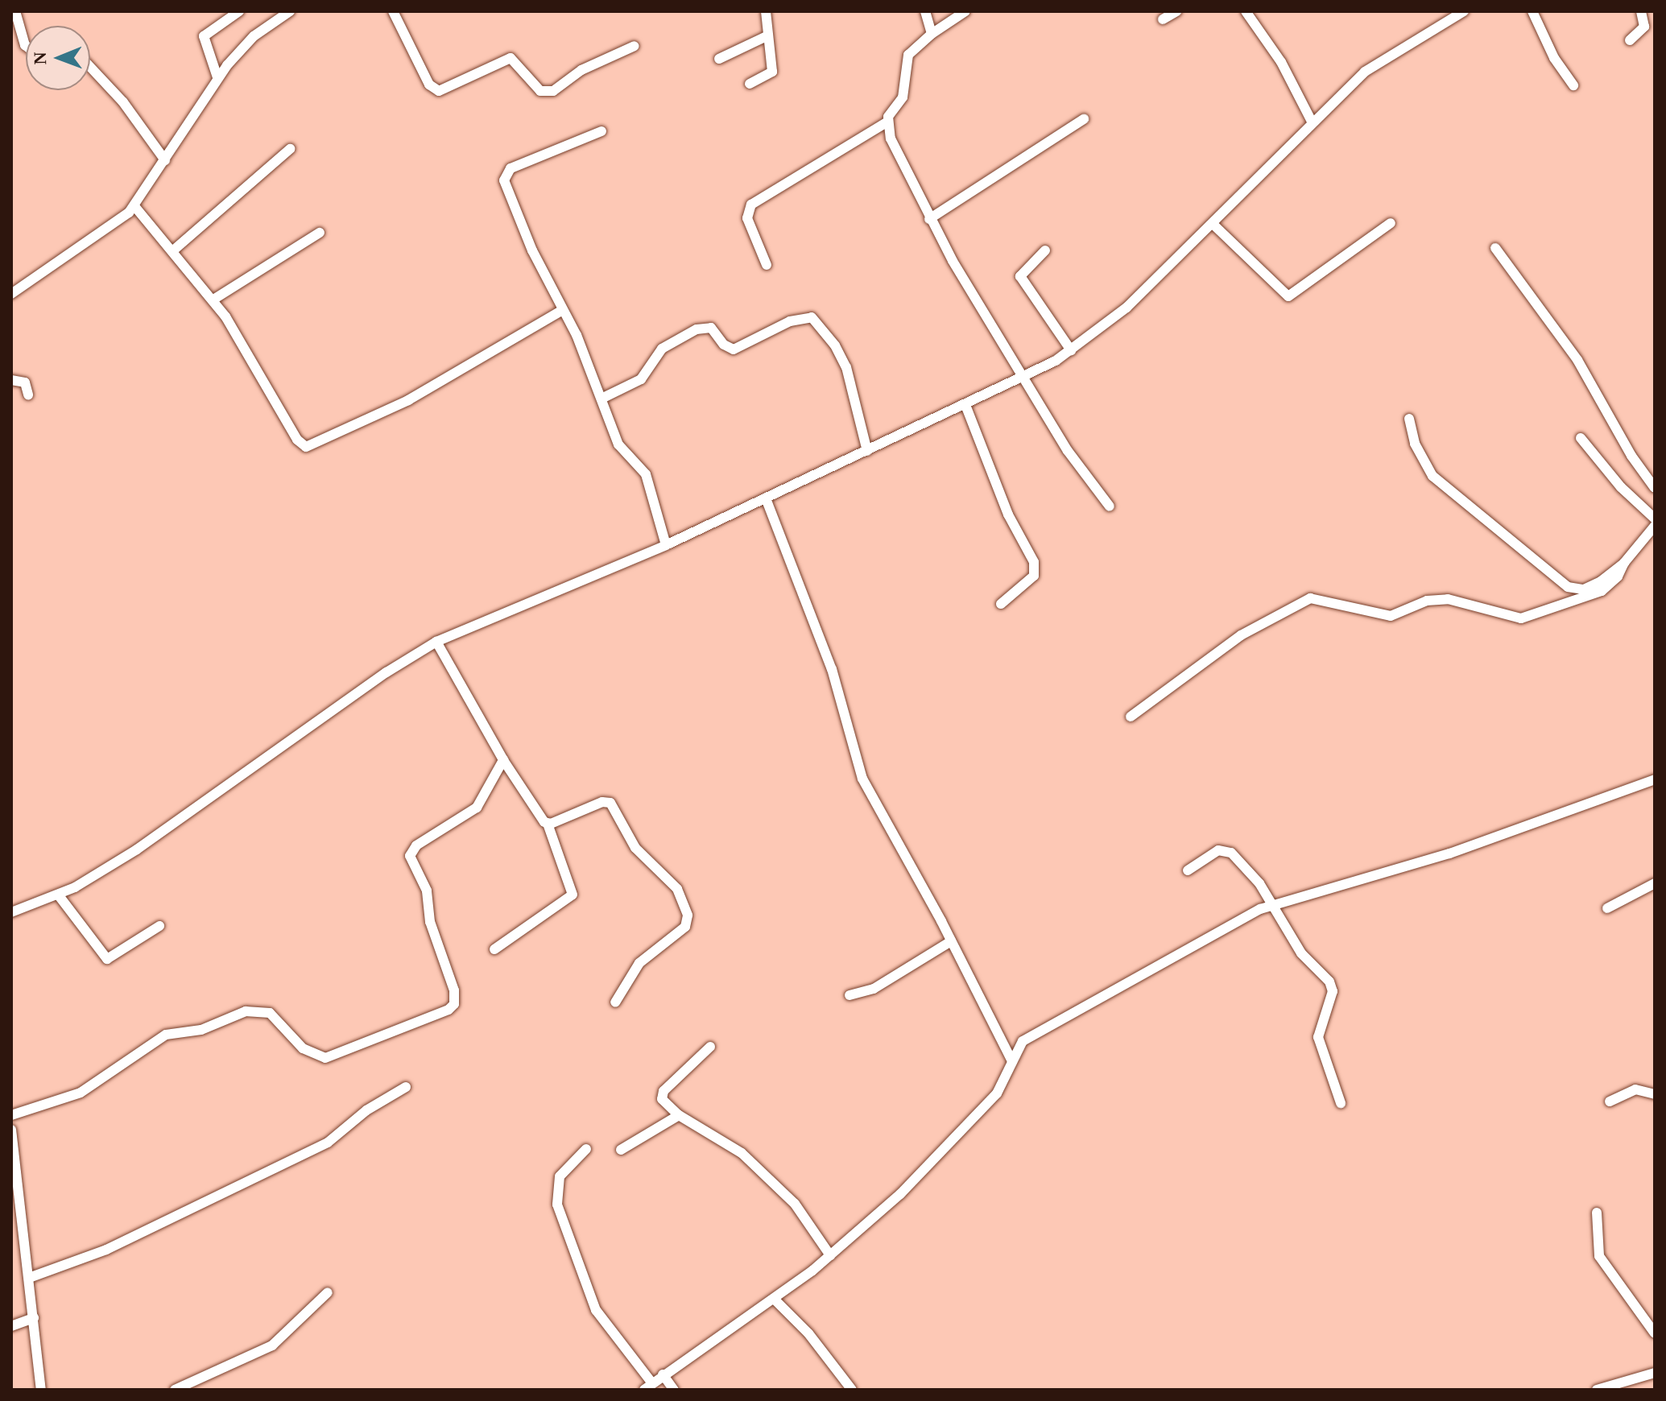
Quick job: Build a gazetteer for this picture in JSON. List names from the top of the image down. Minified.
{"north":"left"}
